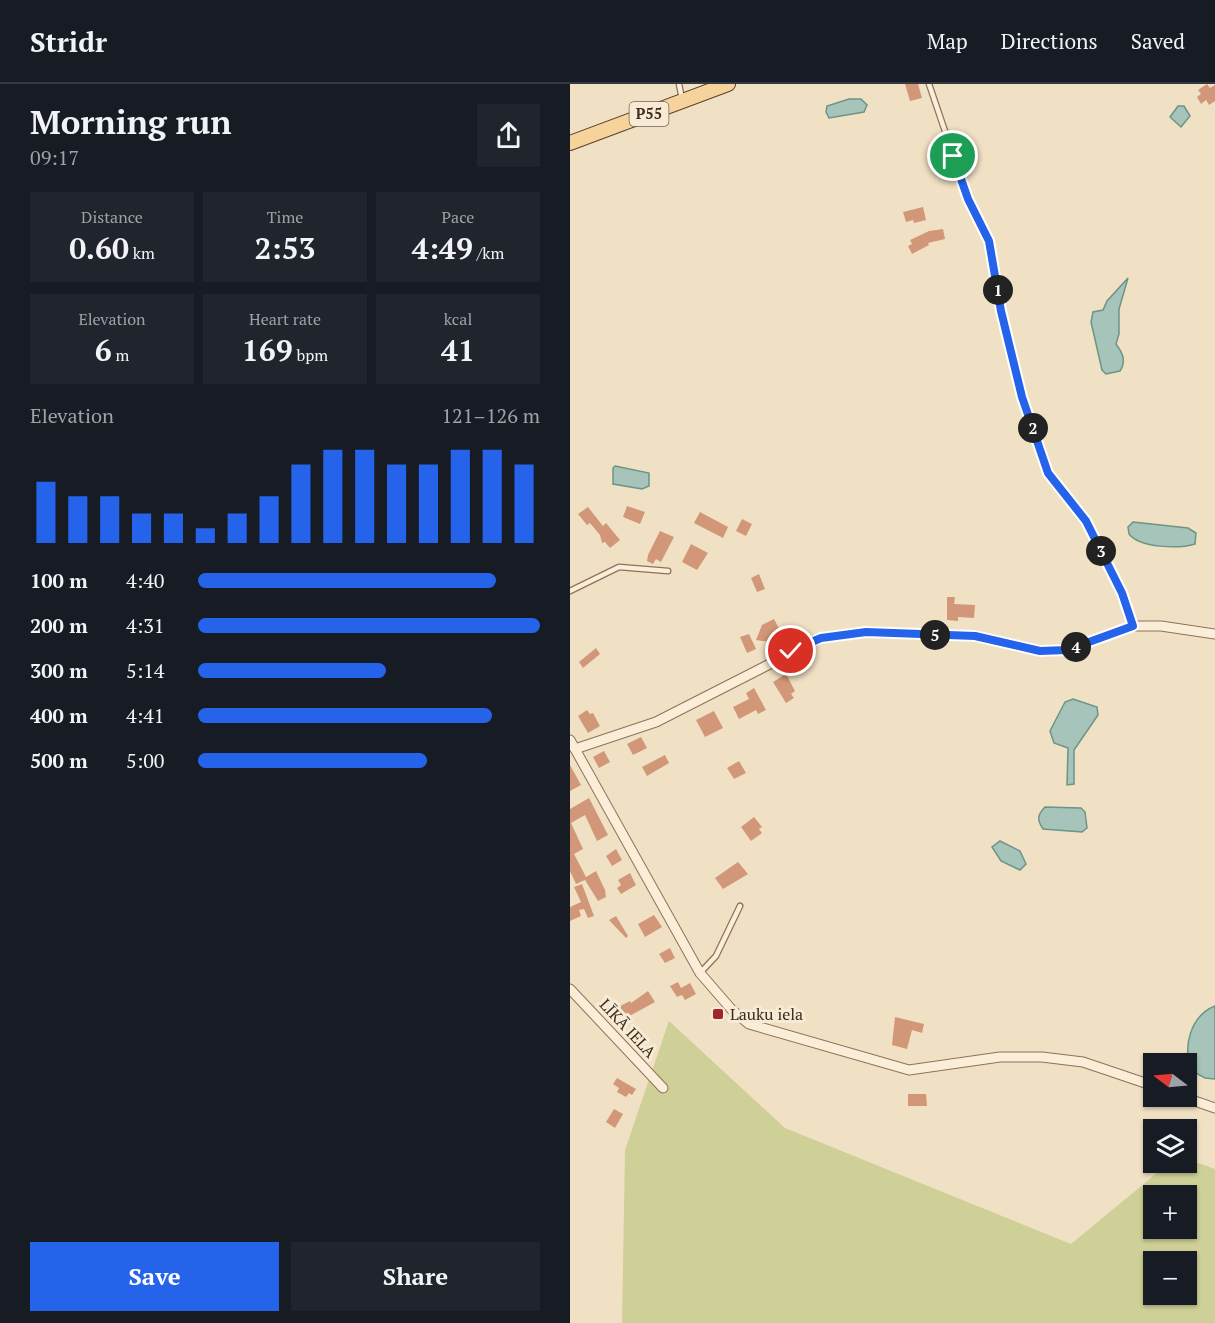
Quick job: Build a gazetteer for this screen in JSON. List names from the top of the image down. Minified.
{"streets":{"main road":["P55"],"street":["LĪKĀ IELA"]},"places":{"transit":["Lauku iela"]},"north":"left","page":{"header":"Stridr","nav":["Map","Directions","Saved"],"heading":["Morning run","09:17"],"stats":[["Distance","0.60 km"],["Time","2:53"],["Pace","4:49 /km"],["Elevation","6 m"],["Heart rate","169 bpm"],["kcal","41"]],"pins":["1","2","3","5","4"],"chart":["Elevation","121–126 m"],"list":[{"name":"100 m","note":"4:40"},{"name":"200 m","note":"4:31"},{"name":"300 m","note":"5:14"},{"name":"400 m","note":"4:41"},{"name":"500 m","note":"5:00"}],"map_buttons":["+","−"],"buttons":["Save","Share"]}}
